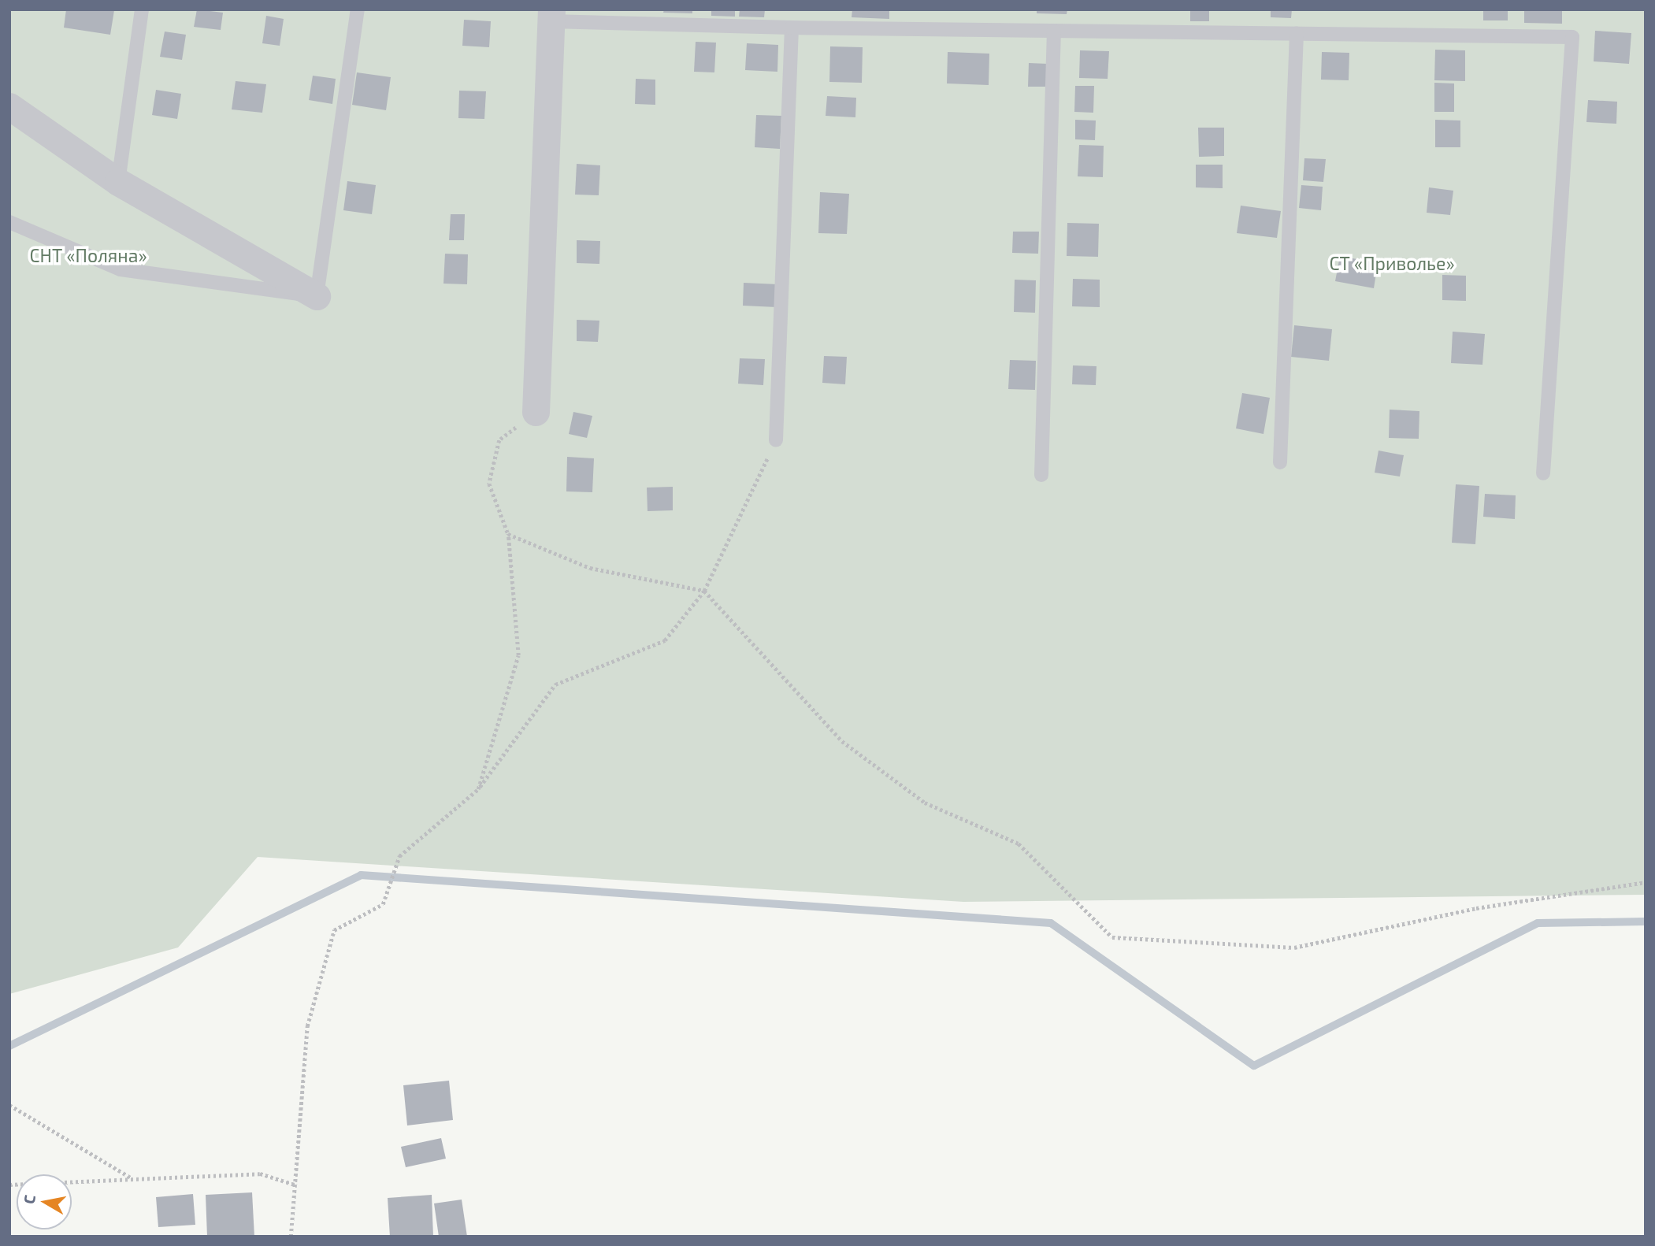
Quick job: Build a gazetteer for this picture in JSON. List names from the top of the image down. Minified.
{"parks":["СНТ «Поляна»","СТ «Приволье»"],"north":"left"}
